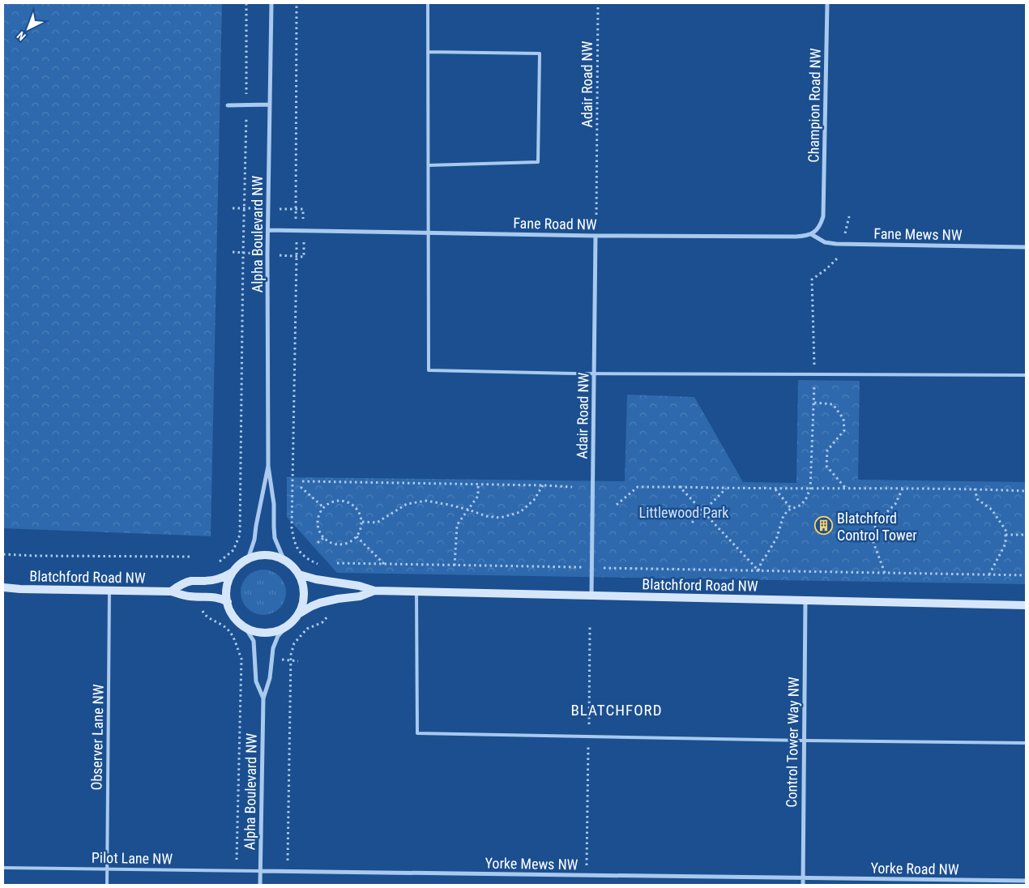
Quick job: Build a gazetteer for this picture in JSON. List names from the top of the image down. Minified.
{"streets":{"street":["Adair Road NW","Champion Road NW","Fane Road NW","Alpha Boulevard NW","Fane Mews NW","Blatchford Road NW","Control Tower Way NW","Yorke Mews NW","Yorke Road NW"],"lane":["Observer Lane NW","Pilot Lane NW"]},"crossings":[["Adair Road NW","Fane Road NW"],["Adair Road NW","Blatchford Road NW"],["Champion Road NW","Fane Road NW"],["Champion Road NW","Fane Mews NW"],["Fane Road NW","Alpha Boulevard NW"],["Fane Road NW","Fane Mews NW"],["Alpha Boulevard NW","Blatchford Road NW"],["Alpha Boulevard NW","Pilot Lane NW"],["Alpha Boulevard NW","Yorke Mews NW"],["Blatchford Road NW","Observer Lane NW"],["Blatchford Road NW","Control Tower Way NW"],["Observer Lane NW","Pilot Lane NW"],["Control Tower Way NW","Yorke Mews NW"],["Control Tower Way NW","Yorke Road NW"],["Pilot Lane NW","Yorke Mews NW"],["Yorke Mews NW","Yorke Road NW"]],"districts":["BLATCHFORD"],"parks":["Littlewood Park"],"places":{"building":["Blatchford Control Tower"]},"north":"bottom left"}
